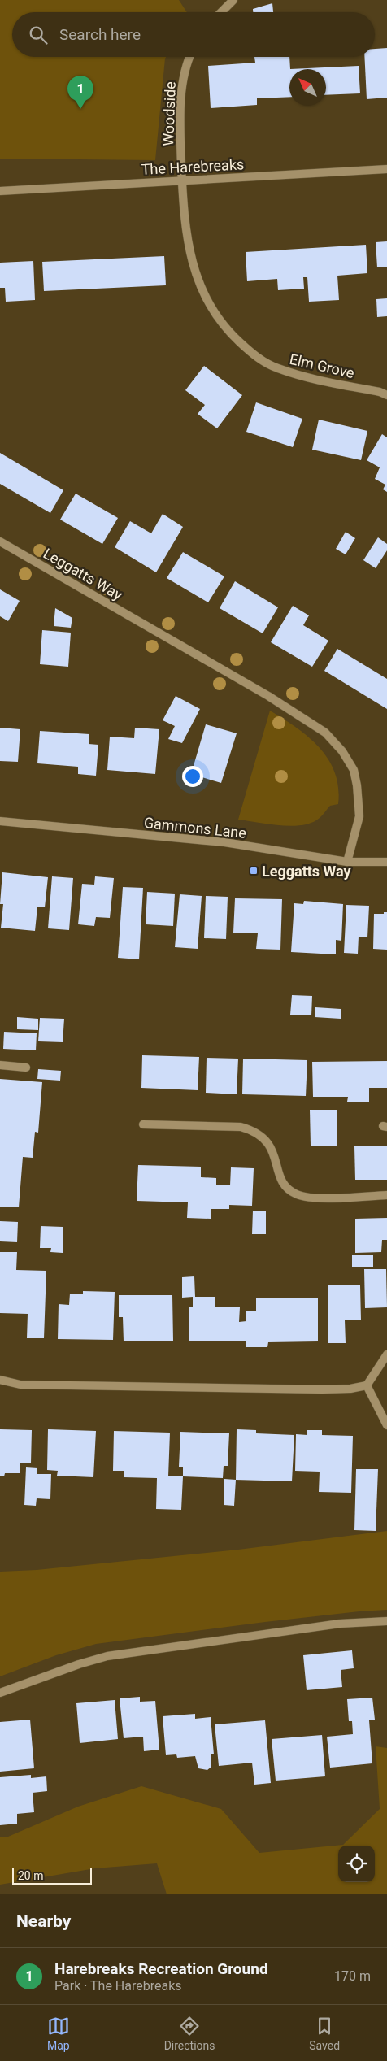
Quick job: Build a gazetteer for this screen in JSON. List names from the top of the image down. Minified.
{"streets":{"street":["Woodside","The Harebreaks","Elm Grove","Leggatts Way","Gammons Lane"]},"crossings":[["Woodside","The Harebreaks"],["Woodside","Elm Grove"],["The Harebreaks","Elm Grove"],["Leggatts Way","Gammons Lane"]],"places":{"transit":["Leggatts Way"]},"scale_bar":"20 m","north":"top left","page":{"search":"Search here","pins":"1","scale":"20 m","heading":"Nearby","list":[{"mark":"1","name":"Harebreaks Recreation Ground","note":"Park · The Harebreaks","value":"170 m"}],"nav":["Map","Directions","Saved"]}}
